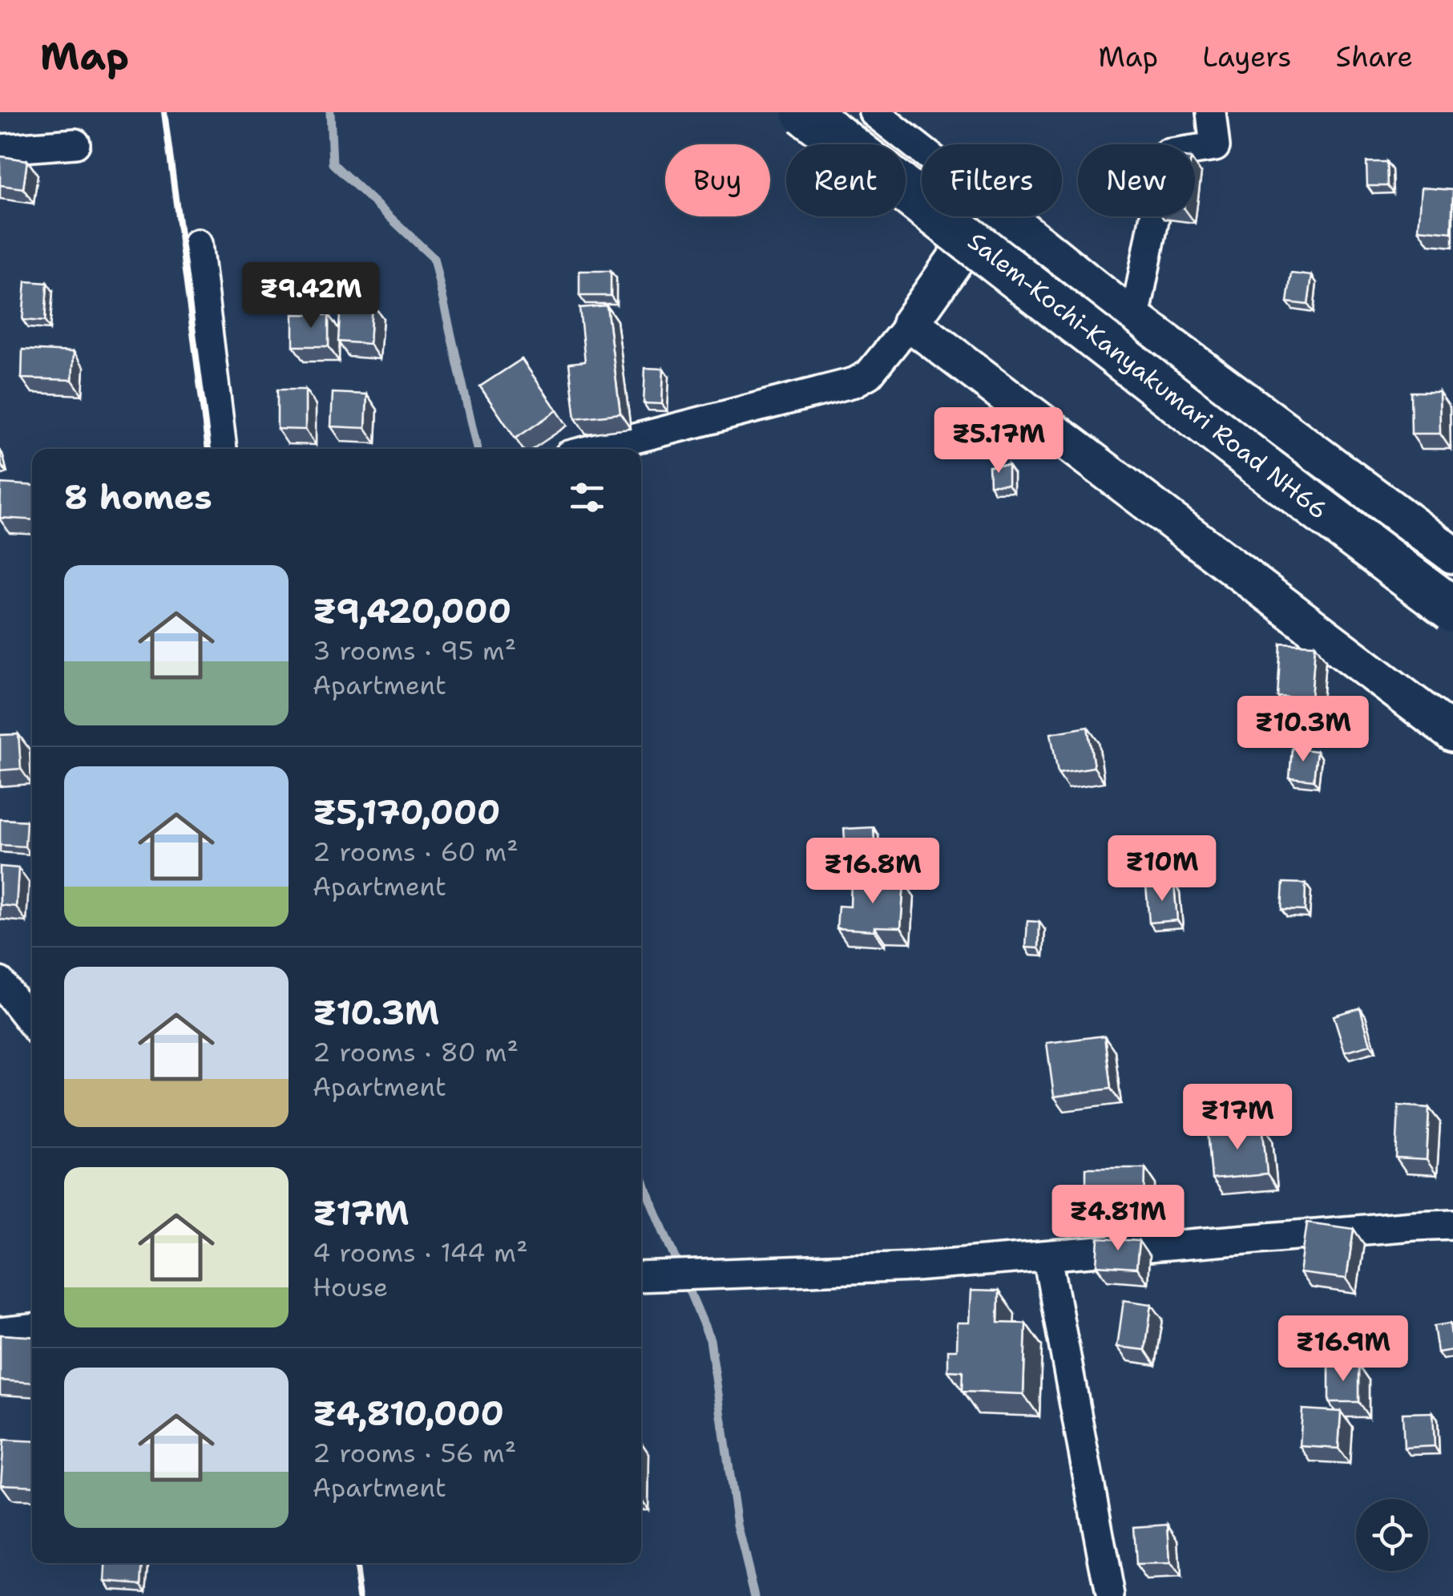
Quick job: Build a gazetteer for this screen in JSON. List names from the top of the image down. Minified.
{"streets":{"highway":["Salem-Kochi-Kanyakumari Road NH66"]},"page":{"header":"Map","nav":["Map","Layers","Share"],"chip":["Buy","Rent","Filters","New"],"price":["₹9.42M","₹5.17M","₹10.3M","₹10M","₹16.8M","₹17M","₹4.81M","₹16.9M"],"heading":"8 homes","list":[{"name":"₹9,420,000","note":"3 rooms · 95 m² · Apartment"},{"name":"₹5,170,000","note":"2 rooms · 60 m² · Apartment"},{"name":"₹10.3M","note":"2 rooms · 80 m² · Apartment"},{"name":"₹17M","note":"4 rooms · 144 m² · House"},{"name":"₹4,810,000","note":"2 rooms · 56 m² · Apartment"}]}}
